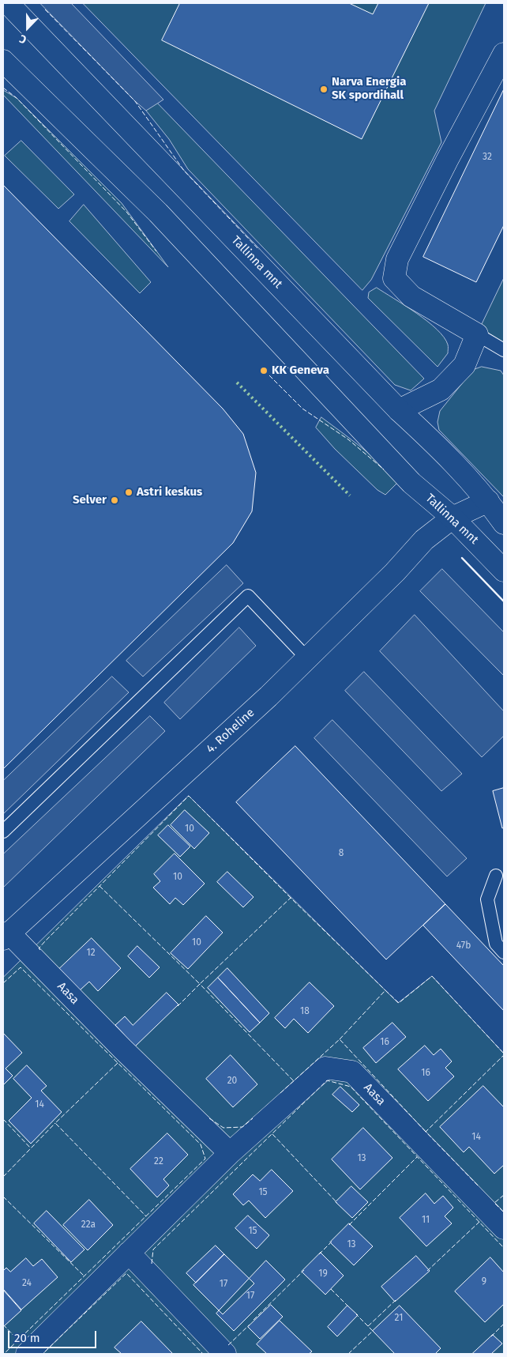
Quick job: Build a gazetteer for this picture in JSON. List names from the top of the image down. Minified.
{"streets":{"main road":["Tallinna mnt","4. Roheline","Aasa"]},"crossings":[["Tallinna mnt","4. Roheline"],["4. Roheline","Aasa"]],"places":["Narva Energia SK spordihall","KK Geneva","Astri keskus","Selver"],"house_numbers":["32","10","8","10","10","47b","12","18","16","16","20","14","14","13","22","15","11","22a","15","13","19","9","24","17","17","21"],"scale_bar":"20 m","north":"bottom"}
